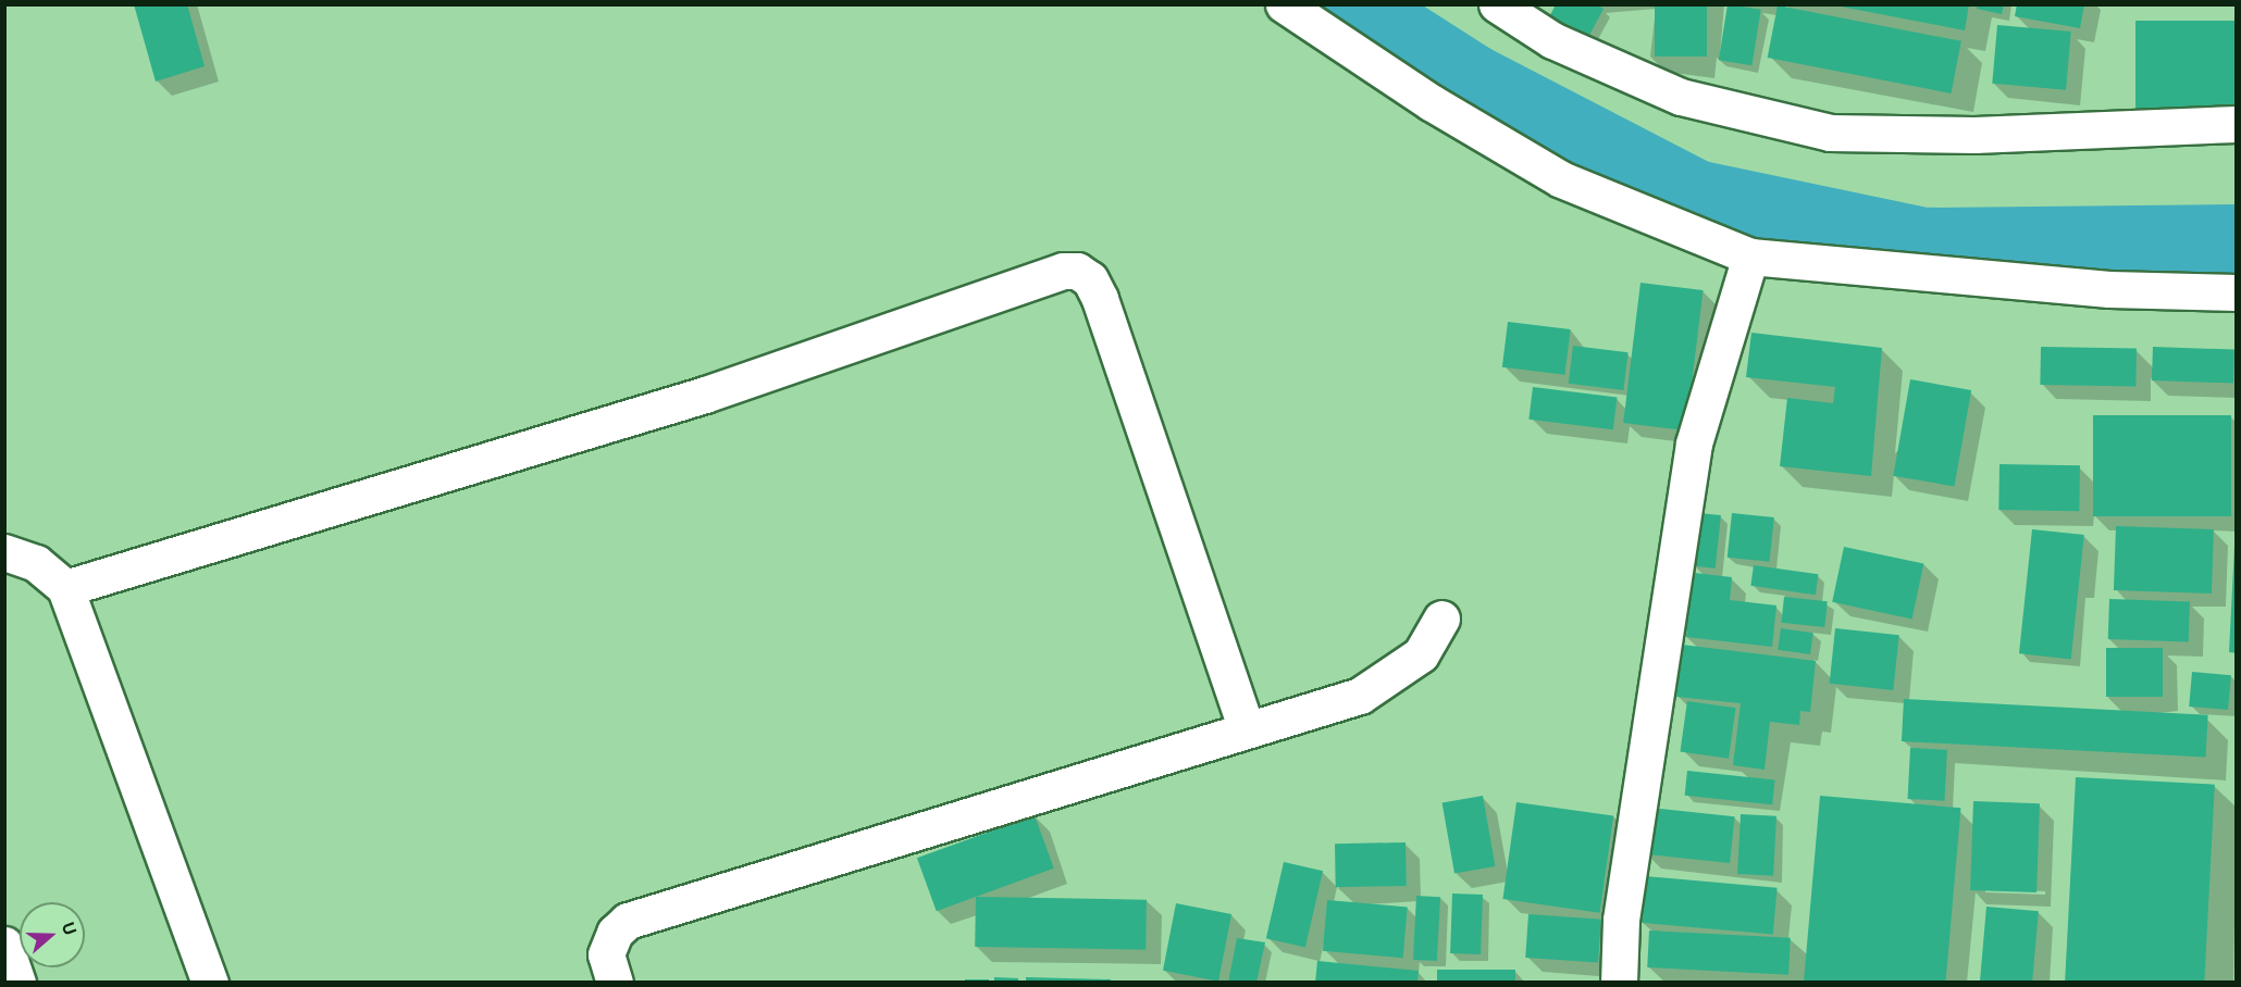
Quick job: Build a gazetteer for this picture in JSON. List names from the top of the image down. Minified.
{"north":"right"}
